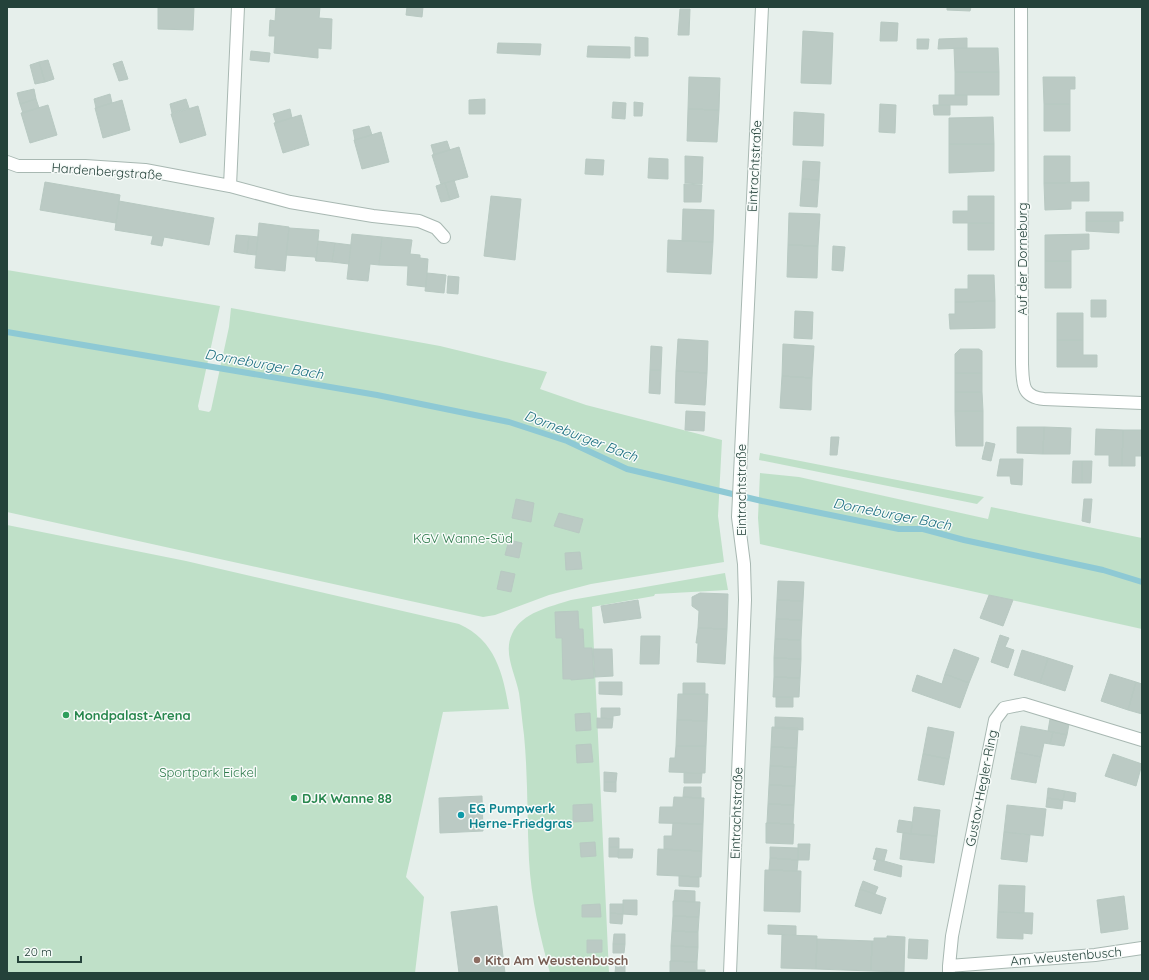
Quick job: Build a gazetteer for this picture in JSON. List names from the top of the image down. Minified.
{"streets":{"street":["Eintrachtstraße","Hardenbergstraße","Auf der Dorneburg","Gustav-Hegler-Ring","Am Weustenbusch"]},"crossings":[["Gustav-Hegler-Ring","Am Weustenbusch"]],"water":["Dorneburger Bach"],"parks":["KGV Wanne-Süd","Sportpark Eickel"],"places":["Mondpalast-Arena","DJK Wanne 88","EG Pumpwerk Herne-Friedgras","Kita Am Weustenbusch"],"scale_bar":"20 m"}
